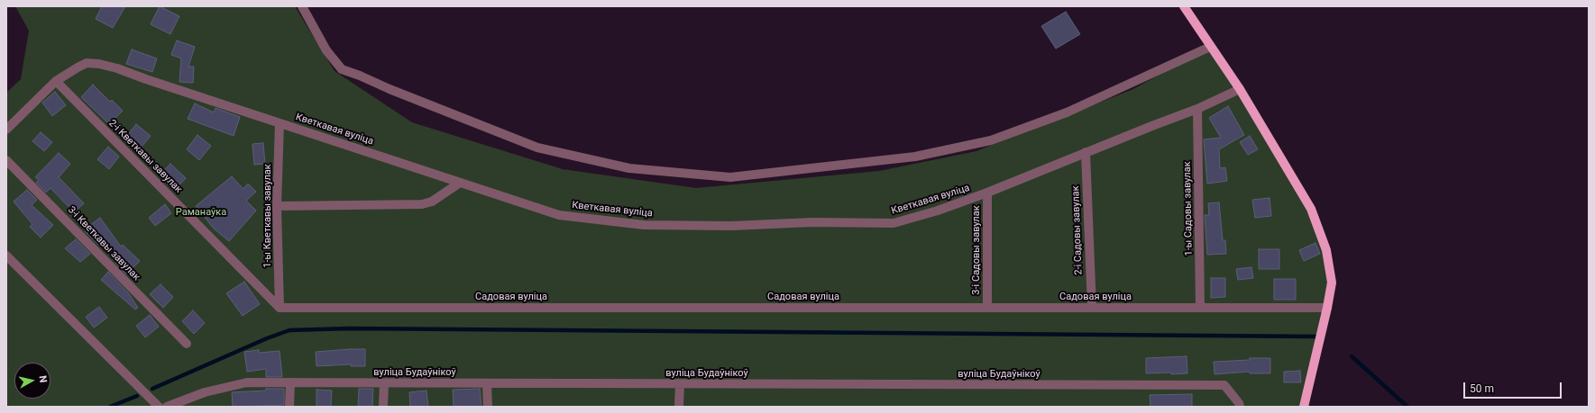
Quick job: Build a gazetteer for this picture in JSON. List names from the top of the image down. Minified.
{"streets":{"street":["Кветкавая вуліца","2-і Кветкавы завулак","1-ы Садовы завулак","1-ы Кветкавы завулак","2-і Садовы завулак","3-і Кветкавы завулак","3-і Садовы завулак","Садовая вуліца","вуліца Будаўнікоў"]},"crossings":[["Кветкавая вуліца","2-і Кветкавы завулак"],["Кветкавая вуліца","1-ы Садовы завулак"],["Кветкавая вуліца","1-ы Кветкавы завулак"],["Кветкавая вуліца","2-і Садовы завулак"],["Кветкавая вуліца","3-і Садовы завулак"],["2-і Кветкавы завулак","1-ы Кветкавы завулак"],["2-і Кветкавы завулак","Садовая вуліца"],["1-ы Садовы завулак","Садовая вуліца"],["1-ы Кветкавы завулак","Садовая вуліца"],["2-і Садовы завулак","Садовая вуліца"],["3-і Садовы завулак","Садовая вуліца"]],"parks":["Раманаўка"],"scale_bar":"50 m","north":"right"}
